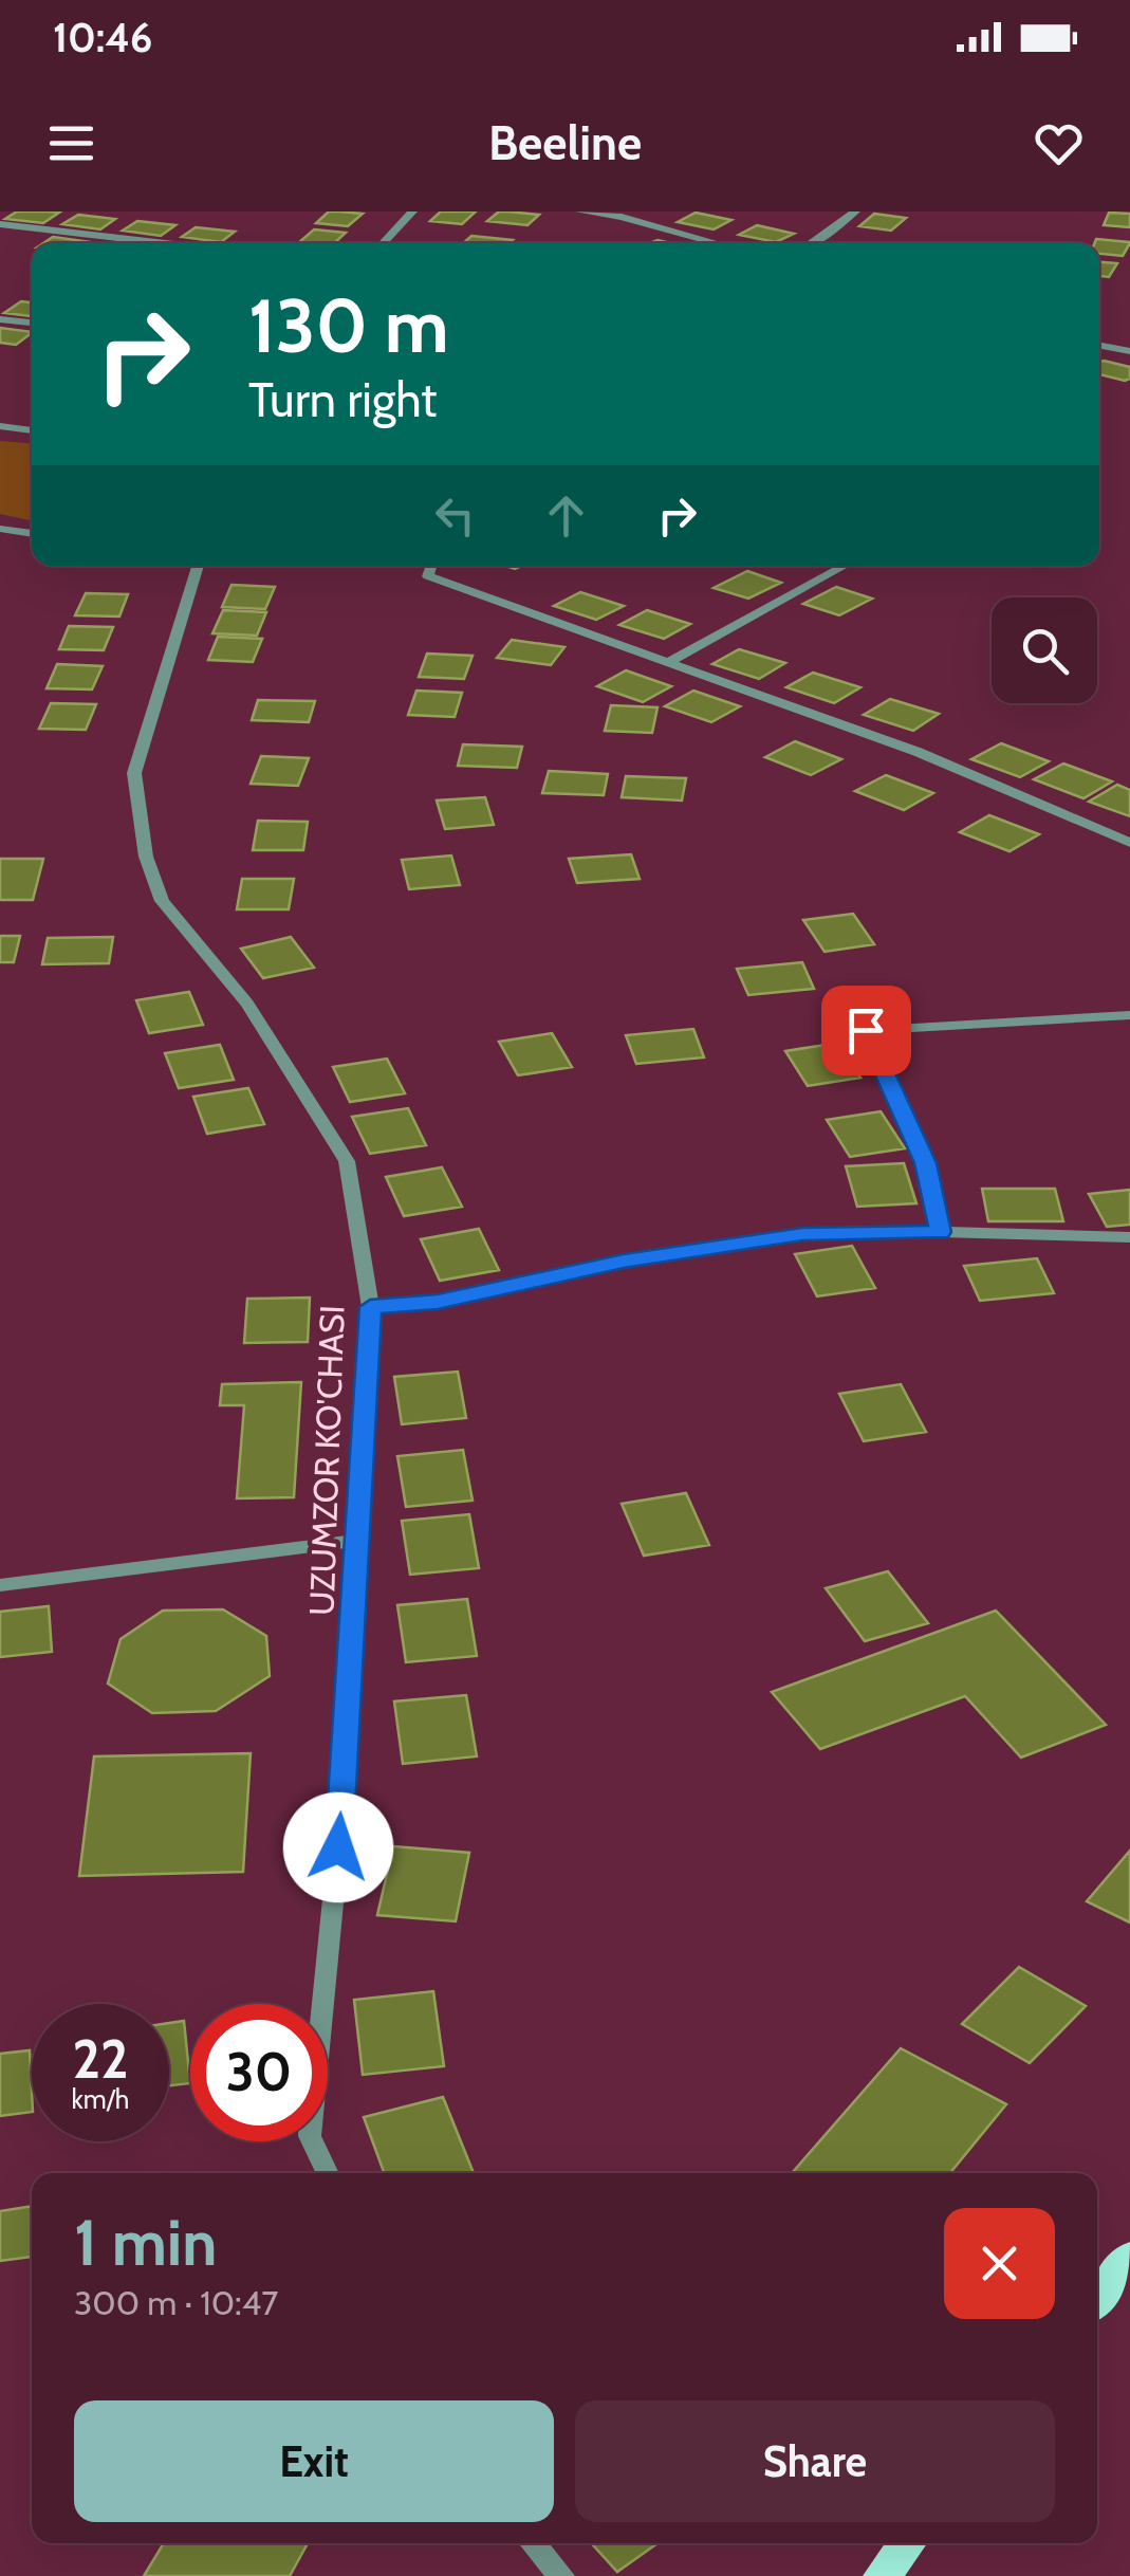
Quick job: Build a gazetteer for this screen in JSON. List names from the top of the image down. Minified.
{"streets":{"street":["UZUMZOR KO'CHASI"]},"page":{"status":"10:46","header":"Beeline","turn":["130 m","Turn right"],"speed":"22 km/h","limit":"30","heading":["1 min","300 m · 10:47"],"buttons":["Exit","Share"]}}
